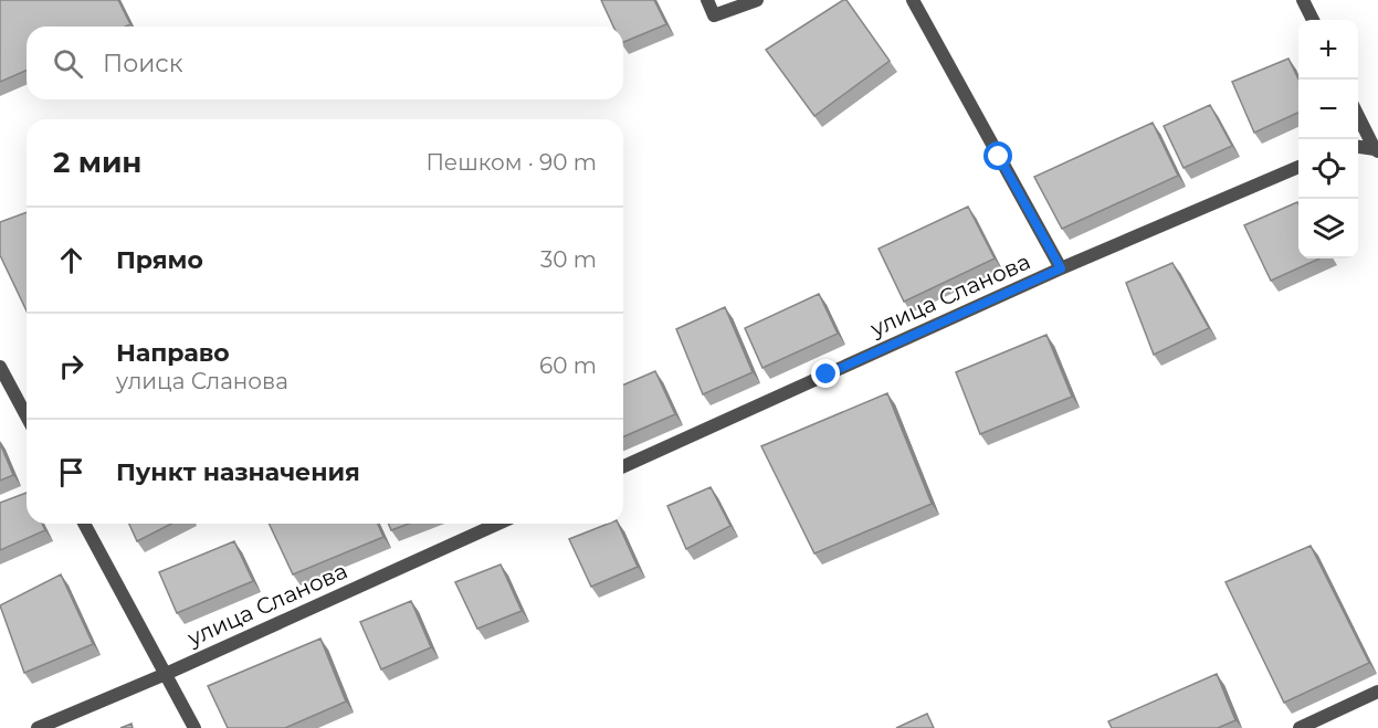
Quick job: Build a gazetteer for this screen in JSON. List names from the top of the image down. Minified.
{"streets":{"street":["улица Сланова"]},"page":{"map_buttons":["+","−"],"search":"Поиск","heading":["2 мин","Пешком · 90 m"],"list":[["Прямо","30 m"],["Направо","улица Сланова","60 m"],"Пункт назначения"]}}
